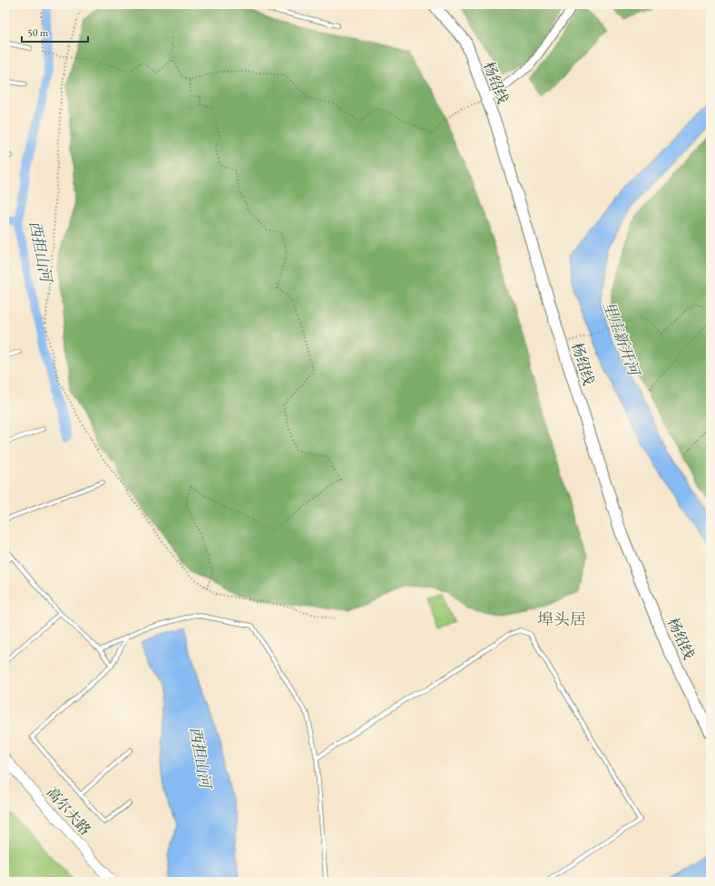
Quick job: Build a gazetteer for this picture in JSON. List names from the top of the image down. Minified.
{"streets":{"main road":["杨绍线"],"street":["高尔夫路"]},"districts":["埠头居"],"water":["西担山河","里庄新开河"],"scale_bar":"50 m"}
